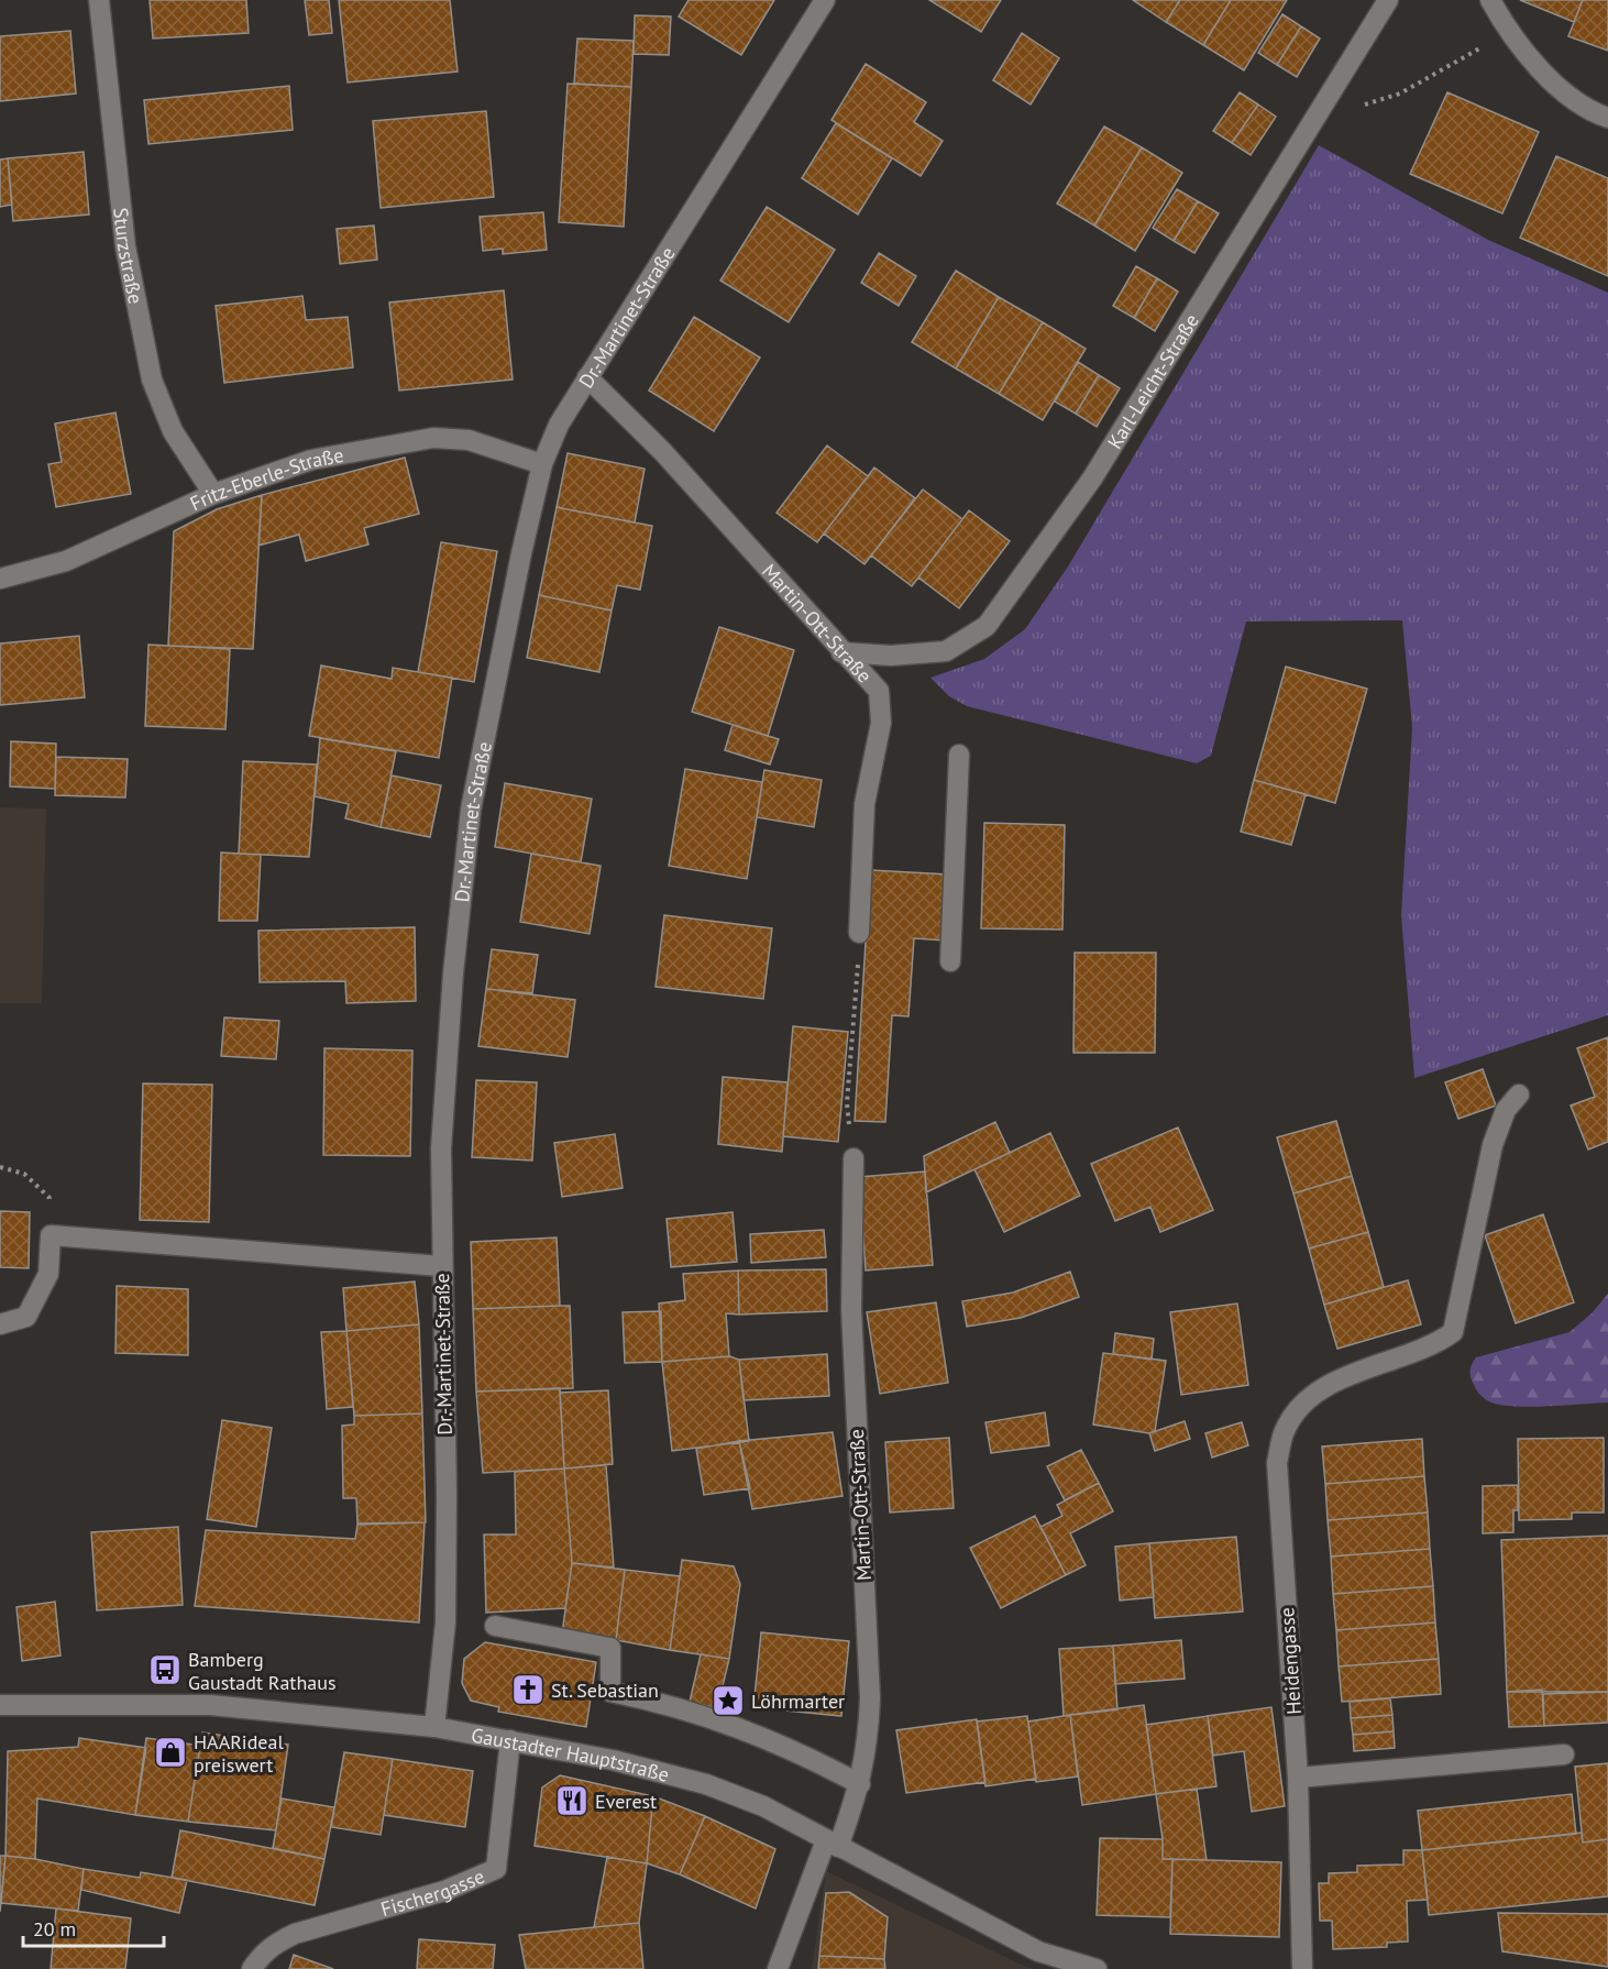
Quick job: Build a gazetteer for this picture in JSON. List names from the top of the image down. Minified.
{"streets":{"street":["Sturzstraße","Dr.-Martinet-Straße","Karl-Leicht-Straße","Fritz-Eberle-Straße","Martin-Ott-Straße","Heidengasse","Gaustadter Hauptstraße","Fischergasse"]},"crossings":[["Sturzstraße","Fritz-Eberle-Straße"],["Dr.-Martinet-Straße","Fritz-Eberle-Straße"],["Dr.-Martinet-Straße","Martin-Ott-Straße"],["Dr.-Martinet-Straße","Gaustadter Hauptstraße"],["Karl-Leicht-Straße","Martin-Ott-Straße"],["Martin-Ott-Straße","Gaustadter Hauptstraße"],["Gaustadter Hauptstraße","Fischergasse"]],"places":{"bus stop":["Bamberg Gaustadt Rathaus"],"church":["St. Sebastian"],"place":["Löhrmarter"],"shop":["HAARideal preiswert"],"restaurant":["Everest"]},"scale_bar":"20 m"}
